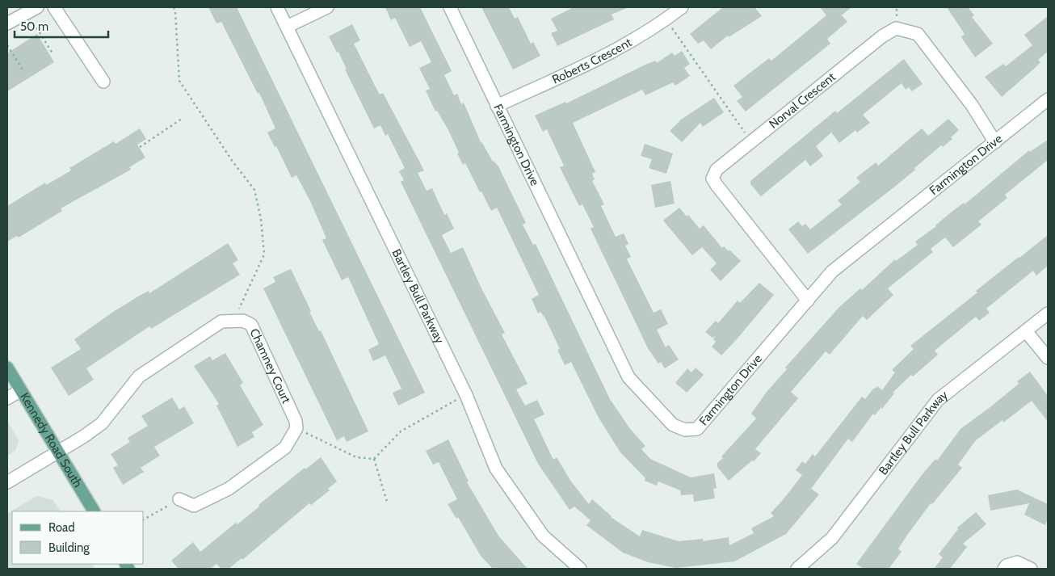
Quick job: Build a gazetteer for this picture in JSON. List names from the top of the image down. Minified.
{"streets":{"main road":["Kennedy Road South"],"street":["Roberts Crescent","Norval Crescent","Farmington Drive","Bartley Bull Parkway","Chamney Court"]},"crossings":[["Roberts Crescent","Farmington Drive"],["Norval Crescent","Farmington Drive"],["Chamney Court","Kennedy Road South"]],"legend":["Road","Building"],"scale_bar":"50 m"}
